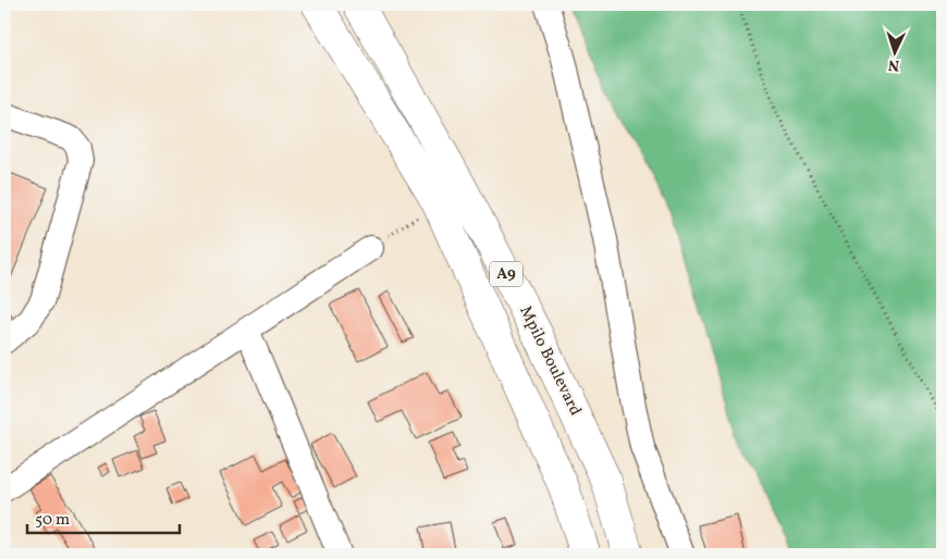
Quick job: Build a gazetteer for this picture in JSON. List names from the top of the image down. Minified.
{"streets":{"highway":["A9","Mpilo Boulevard"]},"scale_bar":"50 m","north":"bottom"}
